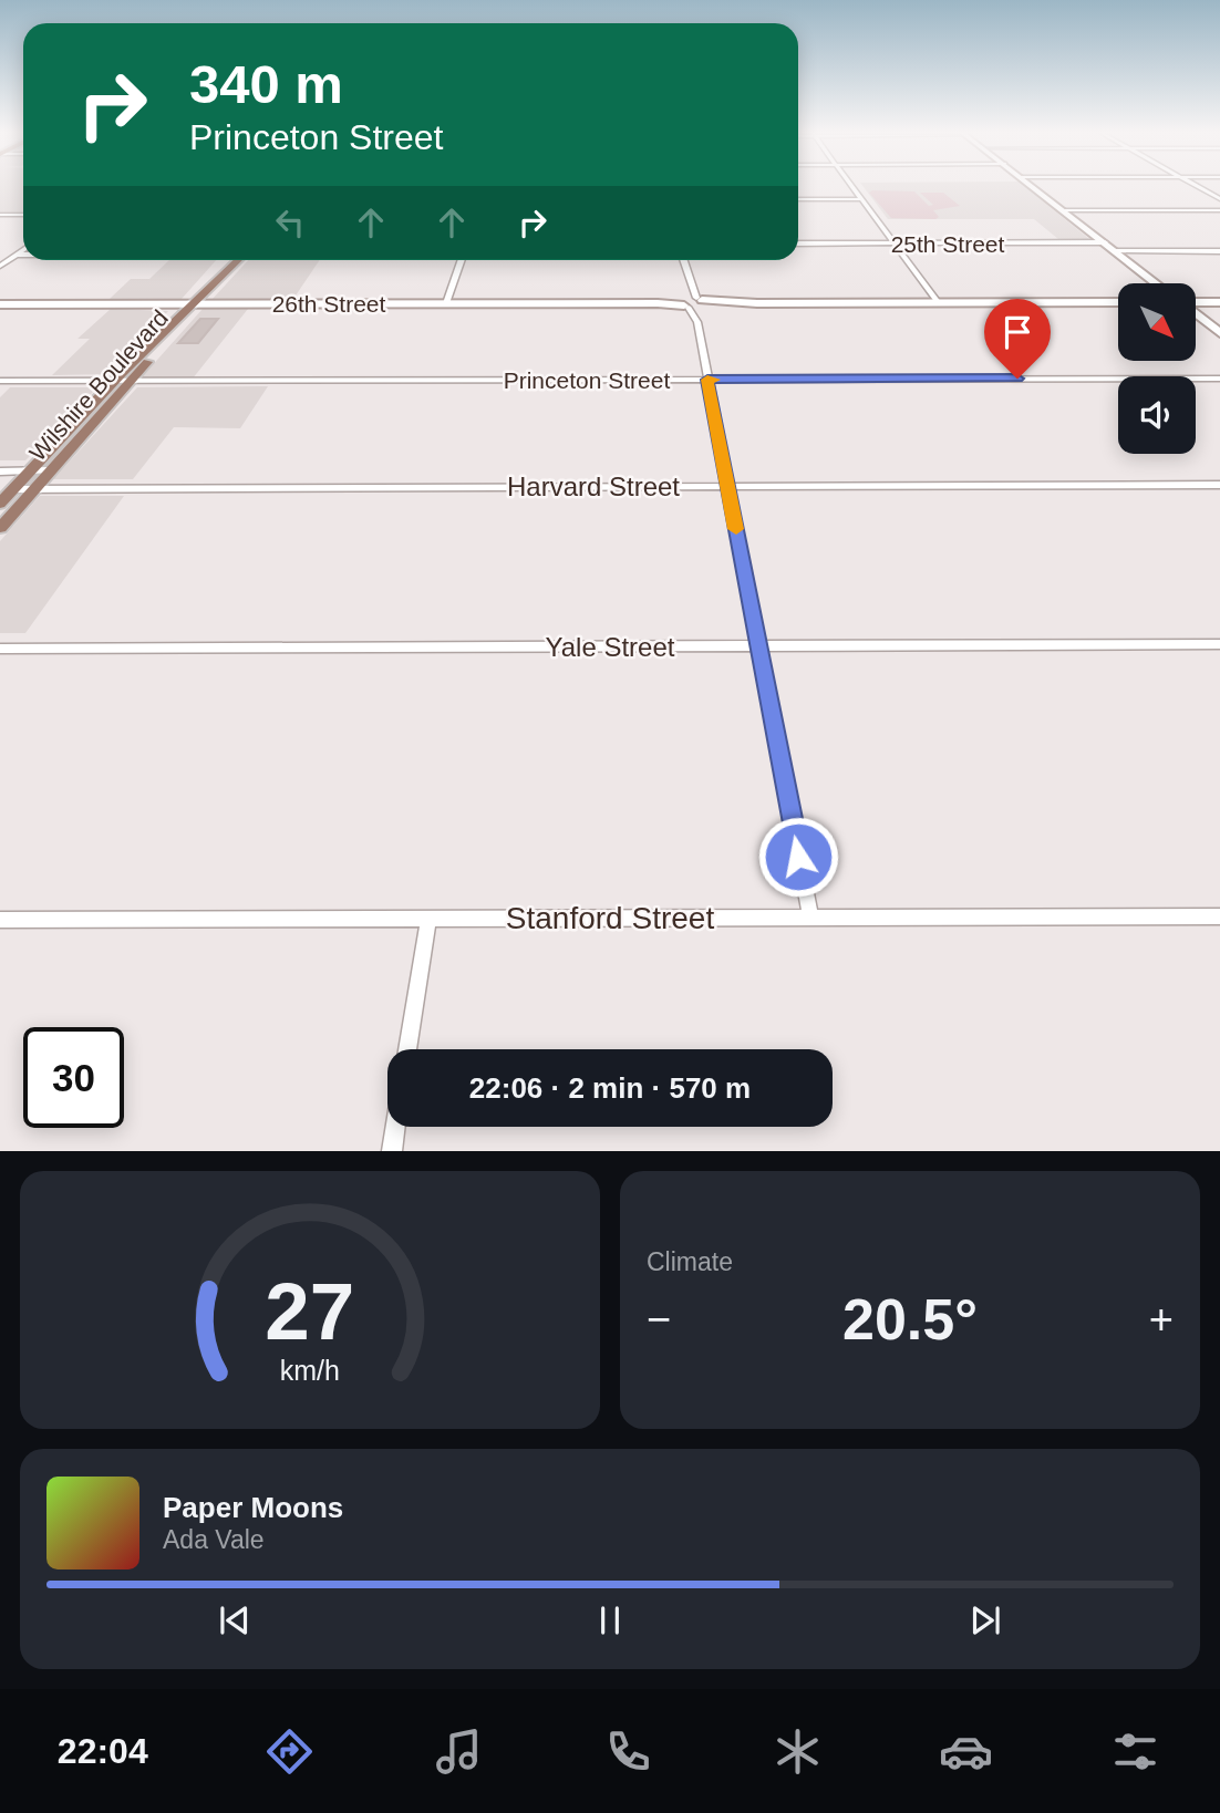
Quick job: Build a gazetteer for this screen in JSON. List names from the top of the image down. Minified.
{"streets":{"main road":["Wilshire Boulevard"],"street":["25th Street","26th Street","Princeton Street","Harvard Street","Yale Street","Stanford Street"]},"crossings":[["26th Street","Wilshire Boulevard"],["Princeton Street","Wilshire Boulevard"],["Wilshire Boulevard","Harvard Street"]],"north":"bottom right","page":{"turn":["340 m","Princeton Street"],"limit":"30","trip":"22:06 · 2 min · 570 m","tile":"Climate","heat":["−","20.5°","+"],"song":["Paper Moons","Ada Vale"],"tabs":"22:04","gauge":["27","km/h"]}}
